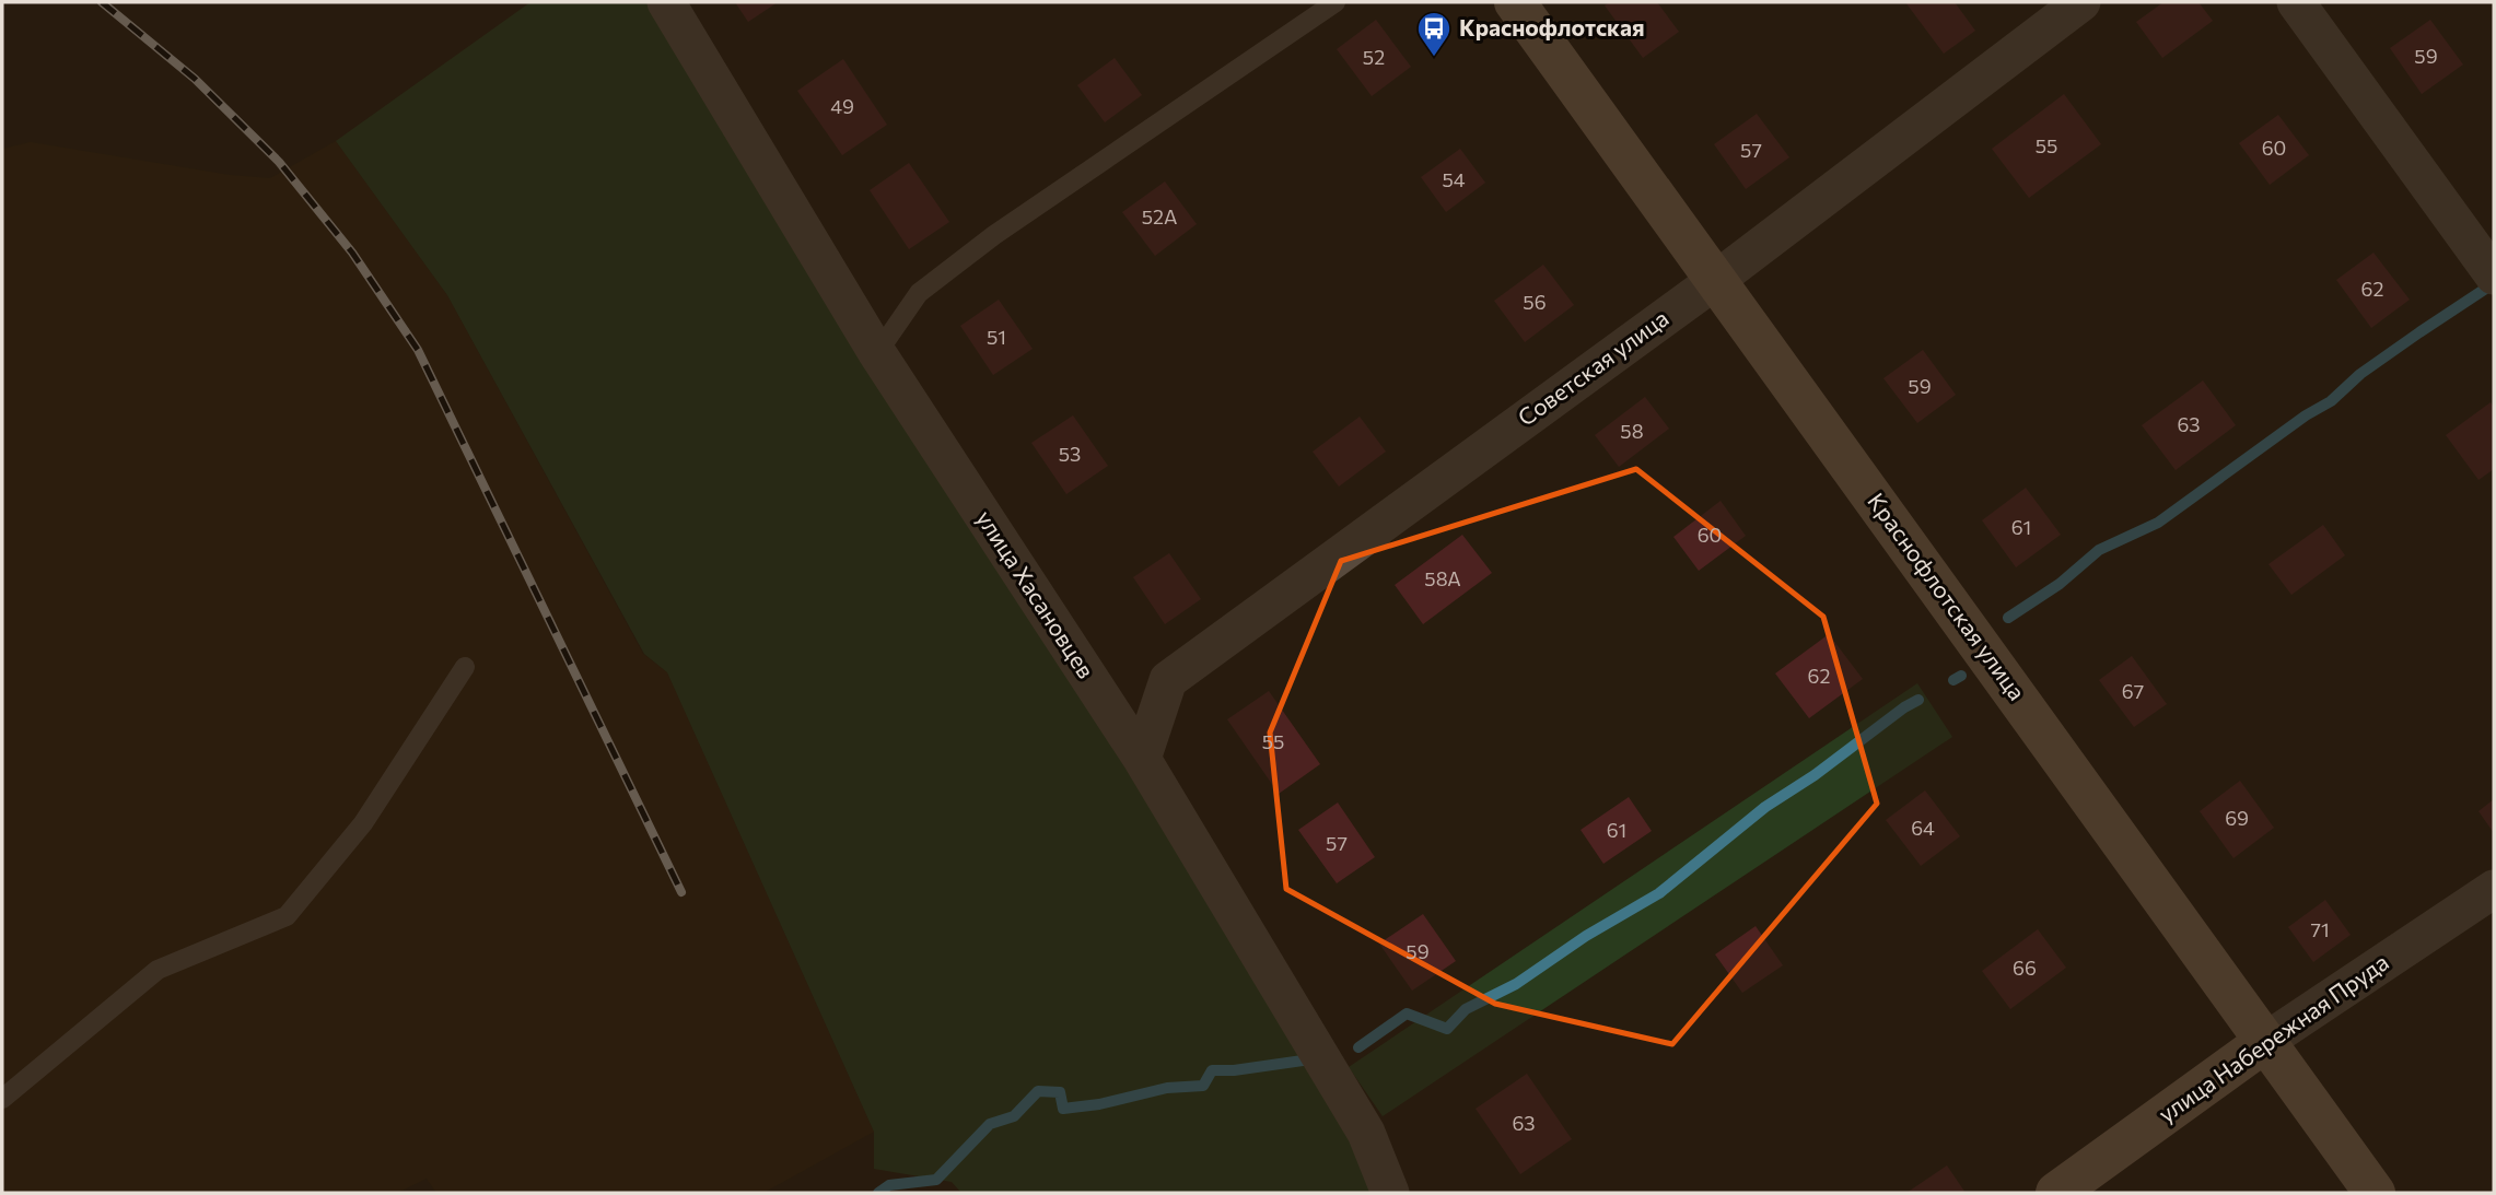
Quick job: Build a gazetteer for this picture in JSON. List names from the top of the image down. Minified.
{"streets":{"street":["Советская улица","улица Хасановцев","Краснофлотская улица","улица Набережная Пруда"]},"crossings":[["Советская улица","улица Хасановцев"],["Советская улица","Краснофлотская улица"],["Краснофлотская улица","улица Набережная Пруда"]],"places":{"bus stop":["Краснофлотская"]},"house_numbers":["59","52","49","55","60","57","54","52А","62","56","51","59","63","58","53","61","60","58А","62","67","55","69","64","61","57","71","59","66","63"]}
